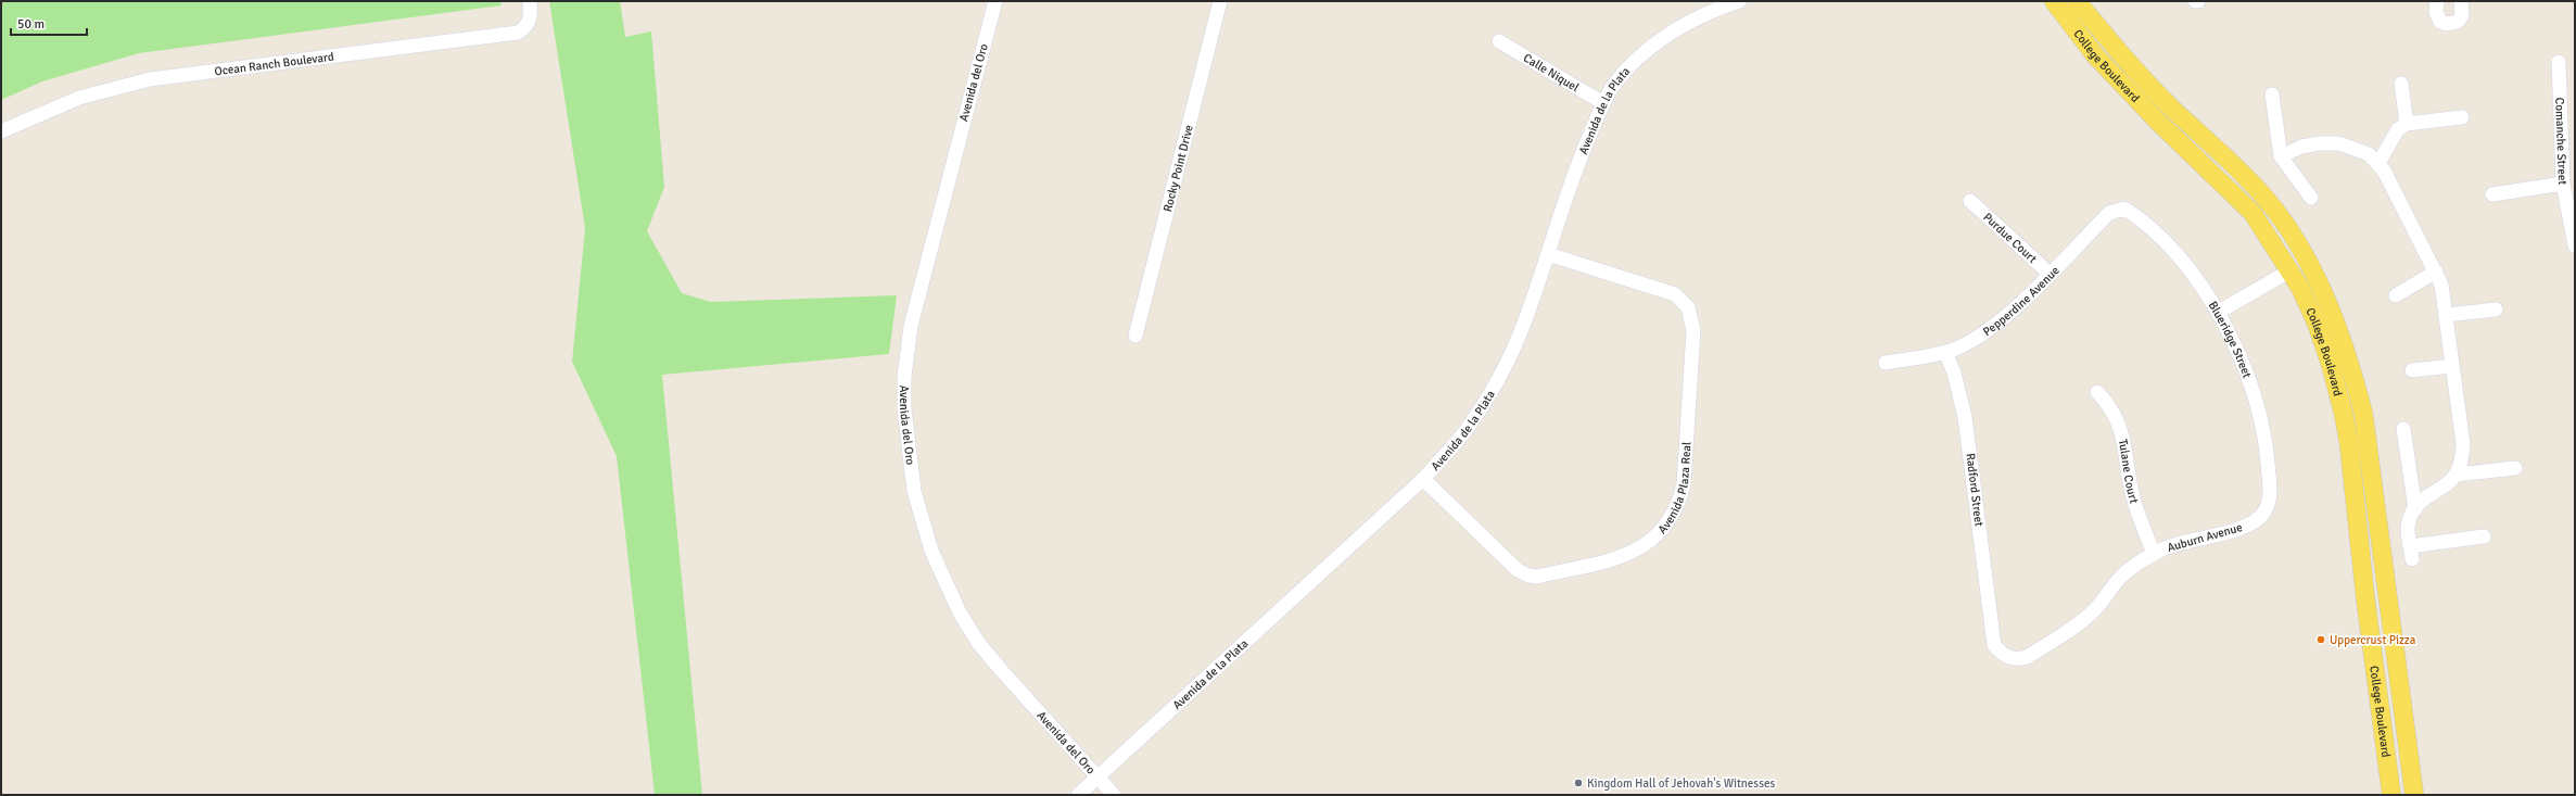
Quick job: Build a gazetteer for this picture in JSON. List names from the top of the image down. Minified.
{"streets":{"main road":["College Boulevard"],"street":["Ocean Ranch Boulevard","Calle Niquel","Avenida del Oro","Avenida de la Plata","Comanche Street","Rocky Point Drive","Purdue Court","Pepperdine Avenue","Blueridge Street","Tulane Court","Avenida Plaza Real","Radford Street","Auburn Avenue"]},"crossings":[["Calle Niquel","Avenida de la Plata"],["Avenida del Oro","Avenida de la Plata"],["Avenida de la Plata","Avenida Plaza Real"],["Purdue Court","Pepperdine Avenue"],["Pepperdine Avenue","Blueridge Street"],["Pepperdine Avenue","Radford Street"],["Blueridge Street","Auburn Avenue"],["Tulane Court","Auburn Avenue"],["Radford Street","Auburn Avenue"]],"places":["Uppercrust Pizza","Kingdom Hall of Jehovah's Witnesses"],"scale_bar":"50 m"}
